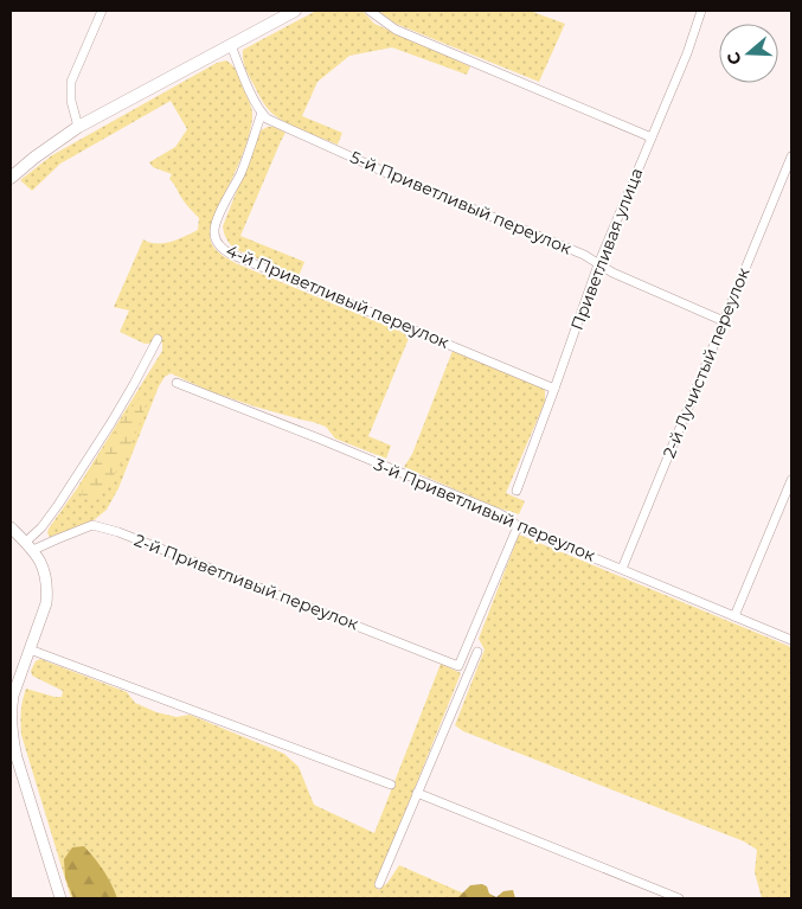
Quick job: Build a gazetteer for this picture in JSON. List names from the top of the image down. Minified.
{"streets":{"street":["5-й Приветливый переулок","Приветливая улица","4-й Приветливый переулок","2-й Лучистый переулок","3-й Приветливый переулок","2-й Приветливый переулок"]},"crossings":[["5-й Приветливый переулок","Приветливая улица"],["5-й Приветливый переулок","4-й Приветливый переулок"],["5-й Приветливый переулок","2-й Лучистый переулок"],["Приветливая улица","4-й Приветливый переулок"],["2-й Лучистый переулок","3-й Приветливый переулок"],["3-й Приветливый переулок","2-й Приветливый переулок"]],"north":"left"}
